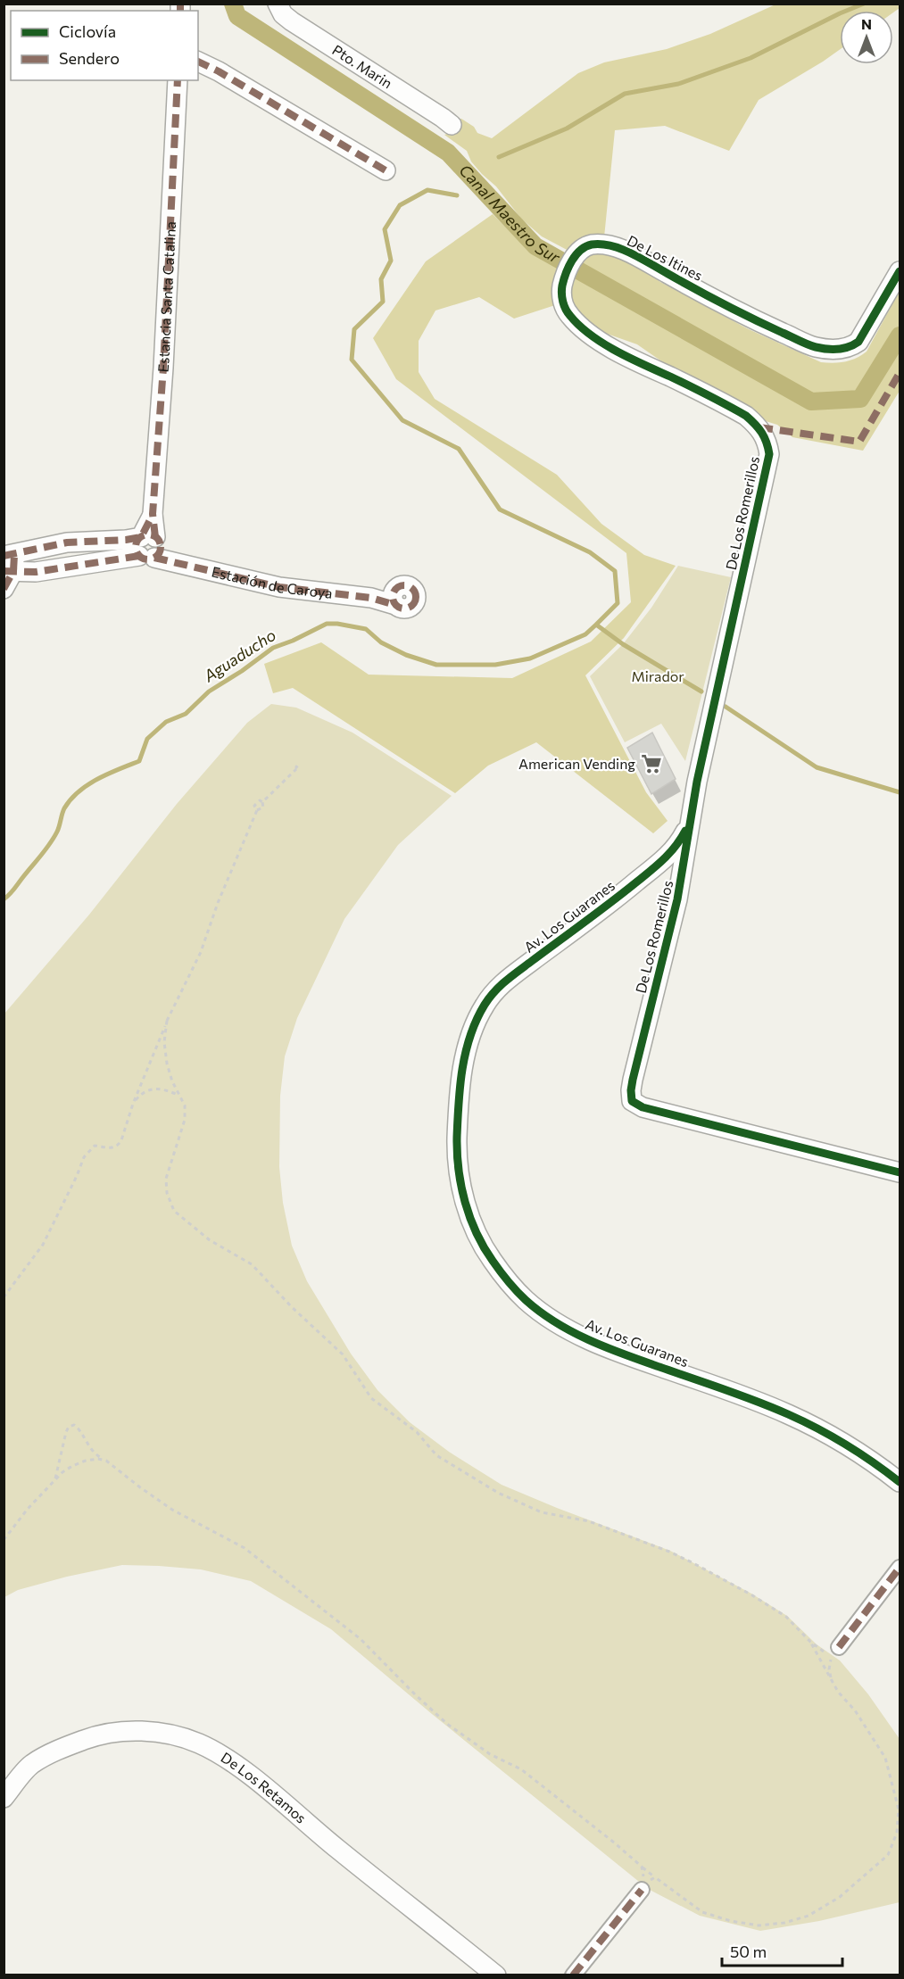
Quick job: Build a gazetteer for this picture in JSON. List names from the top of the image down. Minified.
{"streets":{"street":["Pto. Marin","De Los Itines","Estancia Santa Catalina","De Los Romerillos","Estación de Caroya","Av. Los Guaranes","De Los Retamos"]},"crossings":[["De Los Itines","De Los Romerillos"],["Estancia Santa Catalina","Estación de Caroya"],["De Los Romerillos","Av. Los Guaranes"]],"water":["Canal Maestro Sur","Aguaducho"],"parks":["Mirador"],"places":{"supermarket":["American Vending"]},"legend":["Ciclovía","Sendero"],"scale_bar":"50 m","north":"top"}
